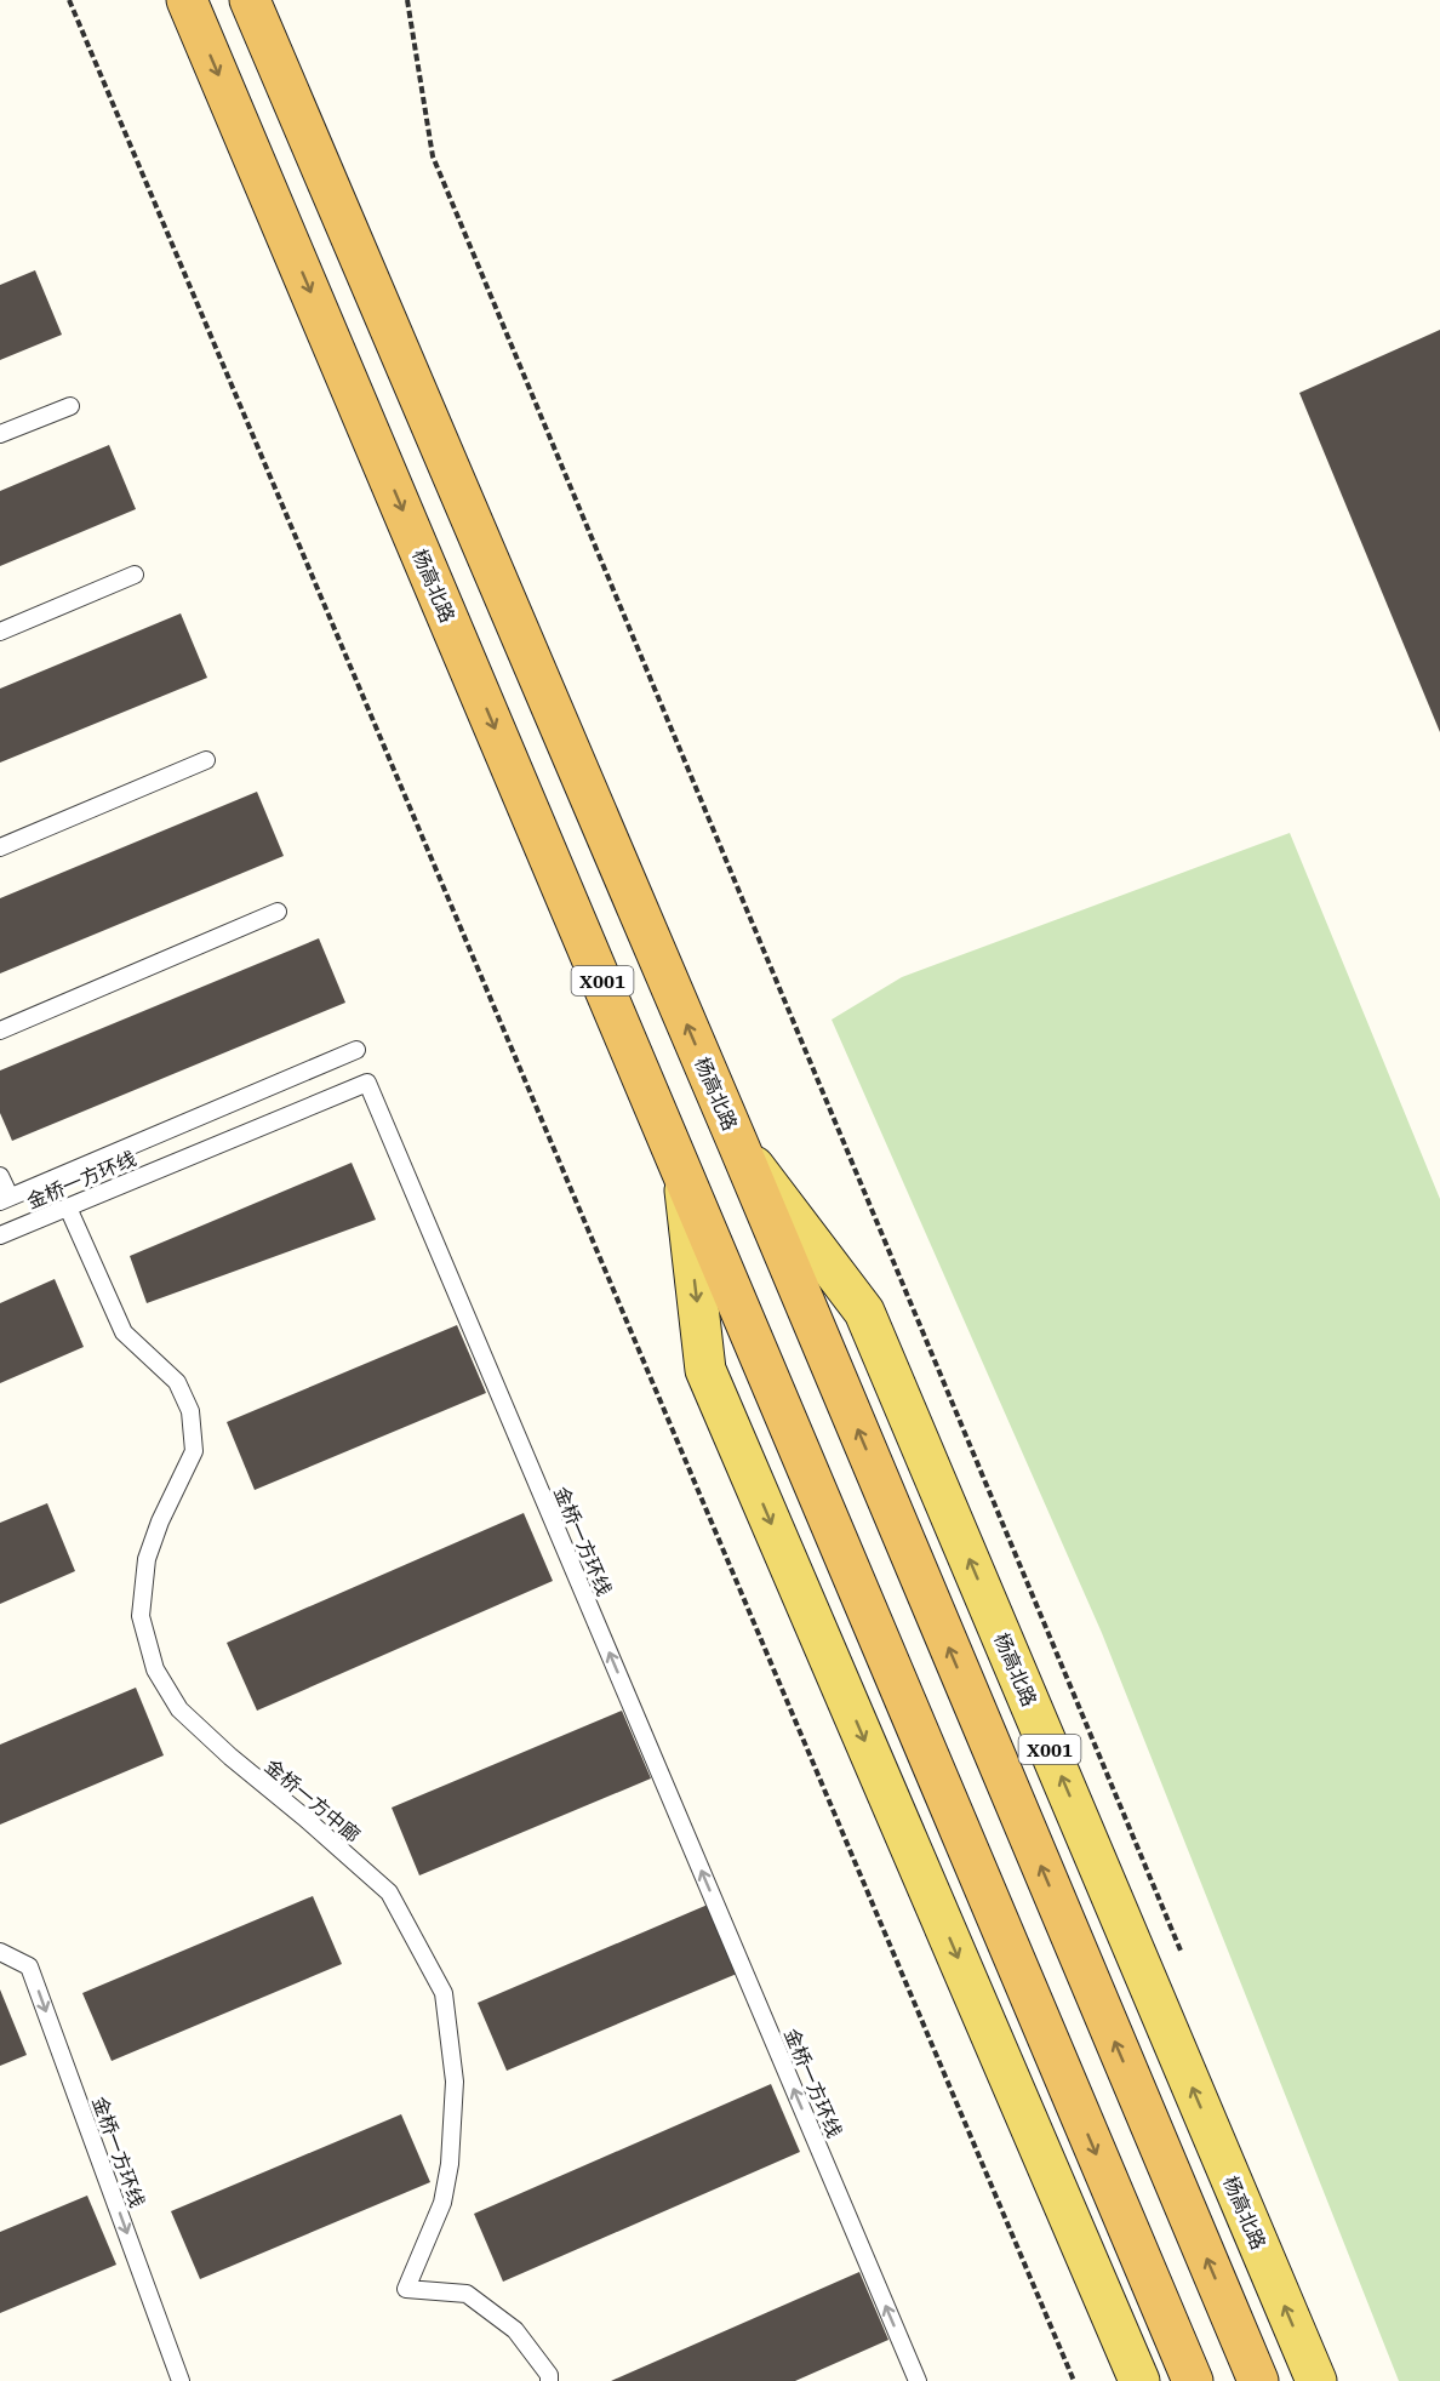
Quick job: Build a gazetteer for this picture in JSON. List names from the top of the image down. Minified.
{"streets":{"highway":["杨高北路","X001"],"lane":["金桥一方环线","金桥一方中廊"]},"crossings":[["金桥一方环线","金桥一方中廊"]]}
